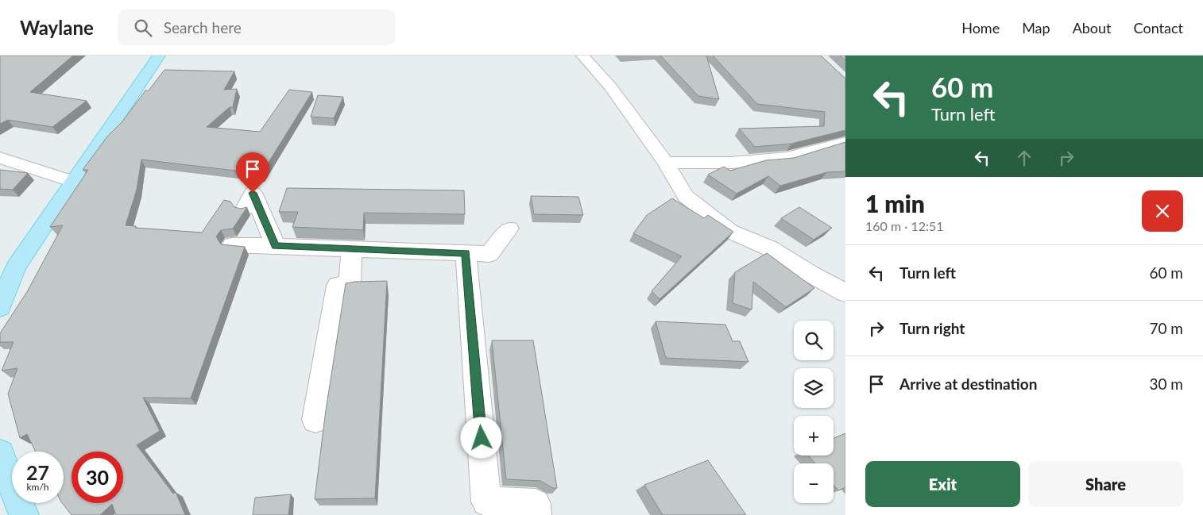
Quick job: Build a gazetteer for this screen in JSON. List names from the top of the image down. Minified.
{"page":{"header":"Waylane","search":"Search here","nav":["Home","Map","About","Contact"],"turn":["60 m","Turn left"],"heading":["1 min","160 m · 12:51"],"list":[{"name":"Turn left","value":"60 m"},{"name":"Turn right","value":"70 m"},{"name":"Arrive at destination","value":"30 m"}],"map_buttons":["+","−"],"speed":"27 km/h","limit":"30","buttons":["Exit","Share"]}}
